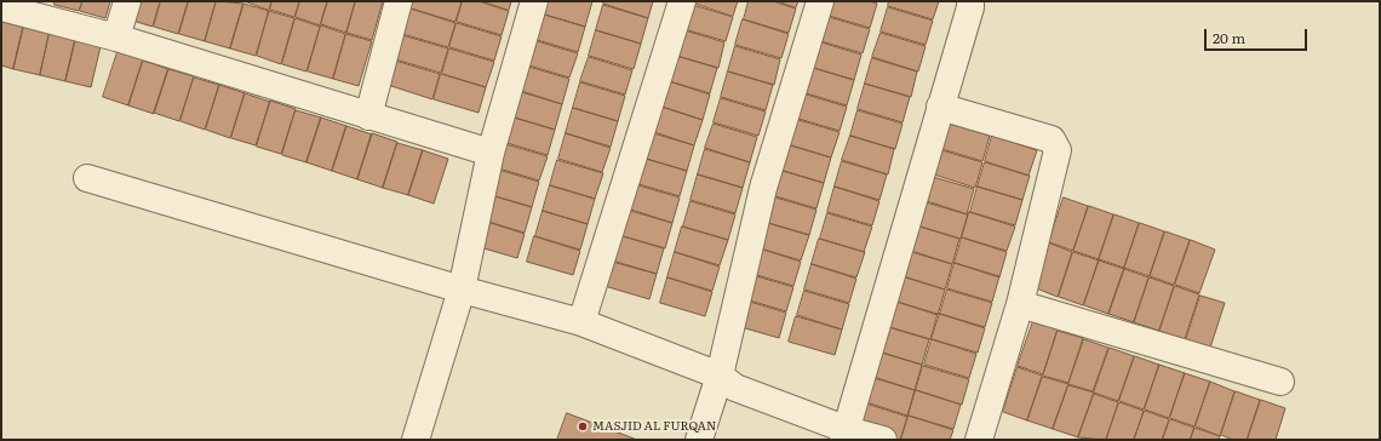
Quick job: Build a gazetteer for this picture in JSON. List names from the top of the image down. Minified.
{"places":["MASJID AL FURQAN"],"scale_bar":"20 m"}
